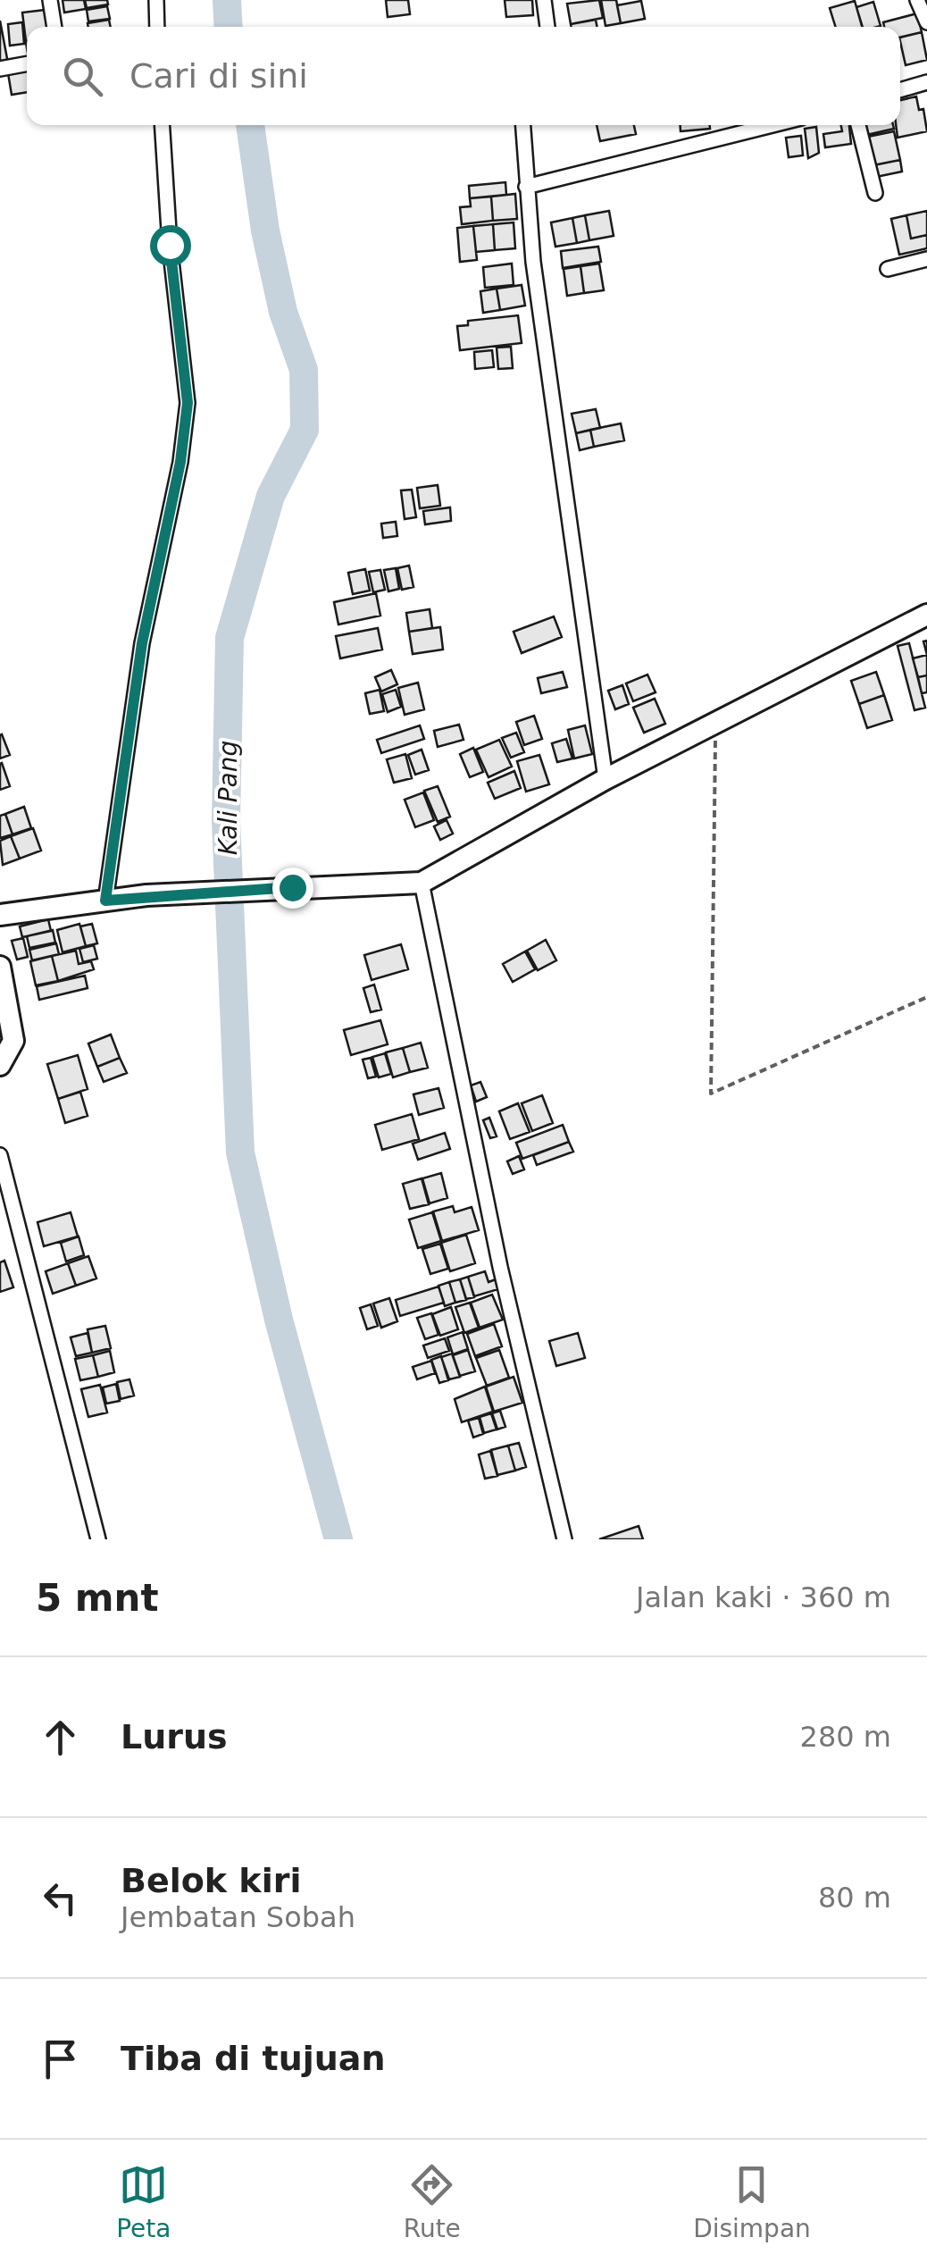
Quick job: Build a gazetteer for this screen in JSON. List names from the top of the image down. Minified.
{"water":["Kali Pang"],"page":{"search":"Cari di sini","heading":["5 mnt","Jalan kaki · 360 m"],"list":[["Lurus","280 m"],["Belok kiri","Jembatan Sobah","80 m"],"Tiba di tujuan"],"nav":["Peta","Rute","Disimpan"]}}
